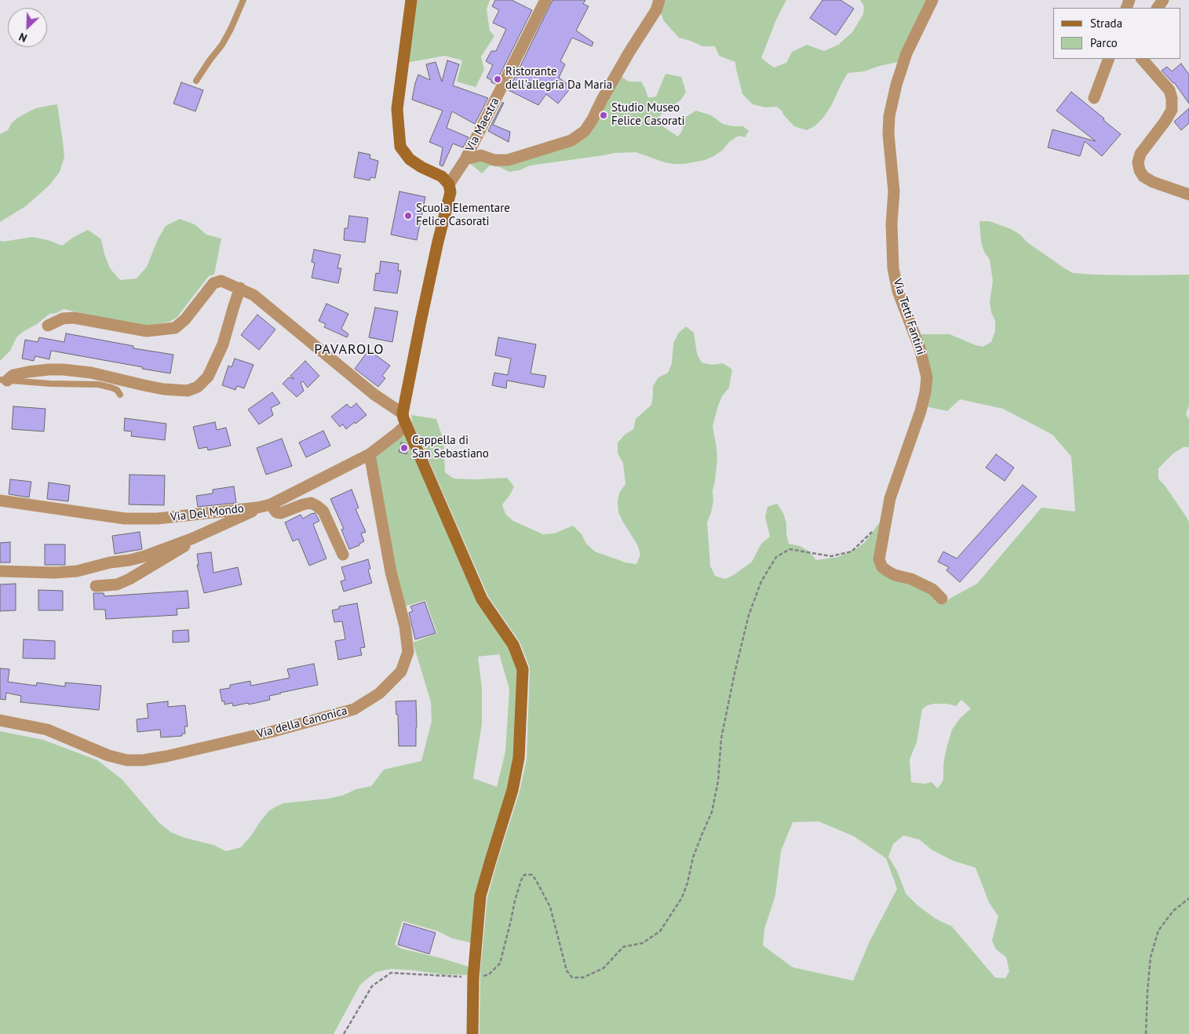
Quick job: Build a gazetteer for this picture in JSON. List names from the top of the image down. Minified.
{"streets":{"street":["Via Maestra","Via Tetti Fantini","Via Del Mondo","Via della Canonica"]},"crossings":[["Via Del Mondo","Via della Canonica"]],"districts":["PAVAROLO"],"places":["Ristorante dell'allegria Da Maria","Studio Museo Felice Casorati","Scuola Elementare Felice Casorati","Cappella di San Sebastiano"],"legend":["Strada","Parco"],"north":"bottom left"}
